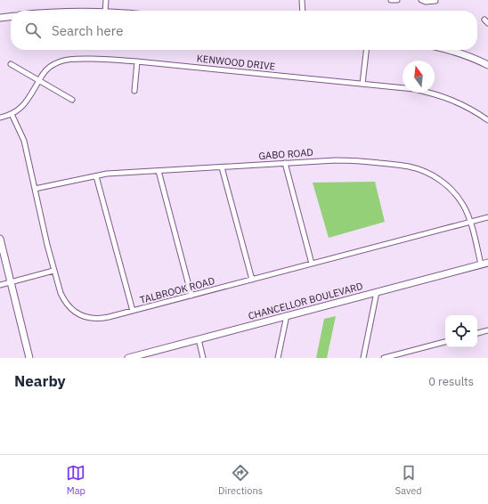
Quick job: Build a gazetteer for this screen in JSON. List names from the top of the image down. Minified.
{"streets":{"street":["KENWOOD DRIVE","GABO ROAD","TALBROOK ROAD","CHANCELLOR BOULEVARD"]},"crossings":[["KENWOOD DRIVE","TALBROOK ROAD"],["GABO ROAD","TALBROOK ROAD"],["GABO ROAD","CHANCELLOR BOULEVARD"]],"north":"top","page":{"search":"Search here","heading":["Nearby","0 results"],"nav":["Map","Directions","Saved"]}}
